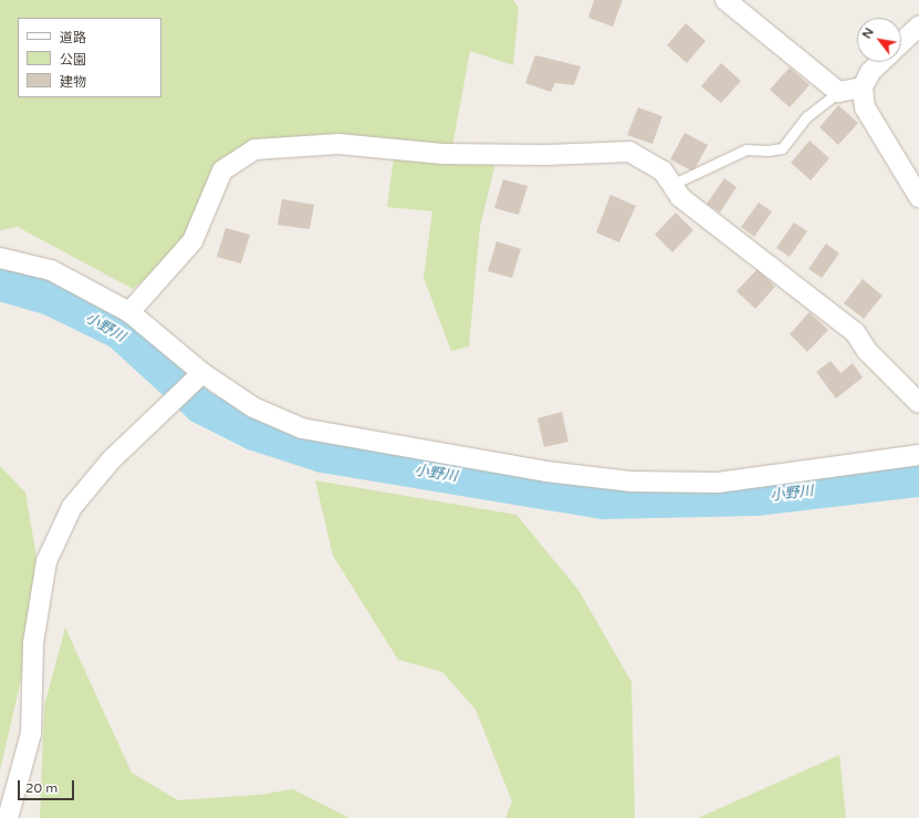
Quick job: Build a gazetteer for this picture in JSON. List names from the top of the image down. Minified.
{"water":["小野川"],"legend":["道路","公園","建物"],"scale_bar":"20 m","north":"top left"}
